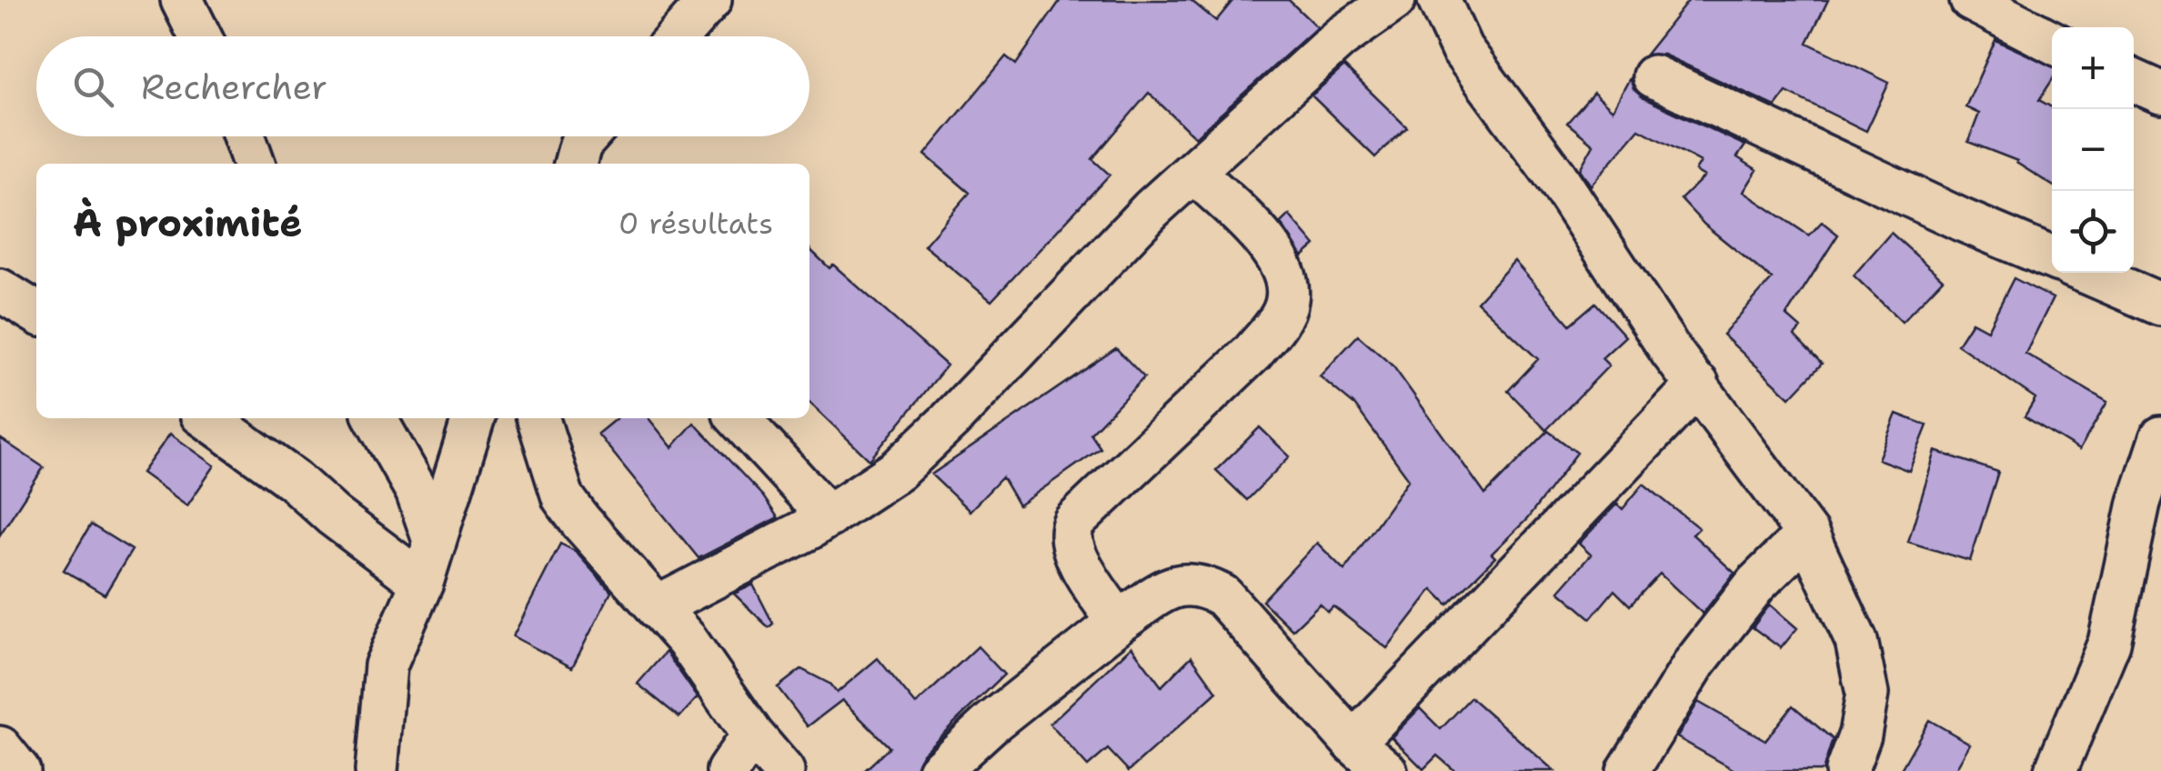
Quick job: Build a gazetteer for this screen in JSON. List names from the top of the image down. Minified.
{"page":{"map_buttons":["+","−"],"search":"Rechercher","heading":["À proximité","0 résultats"]}}
